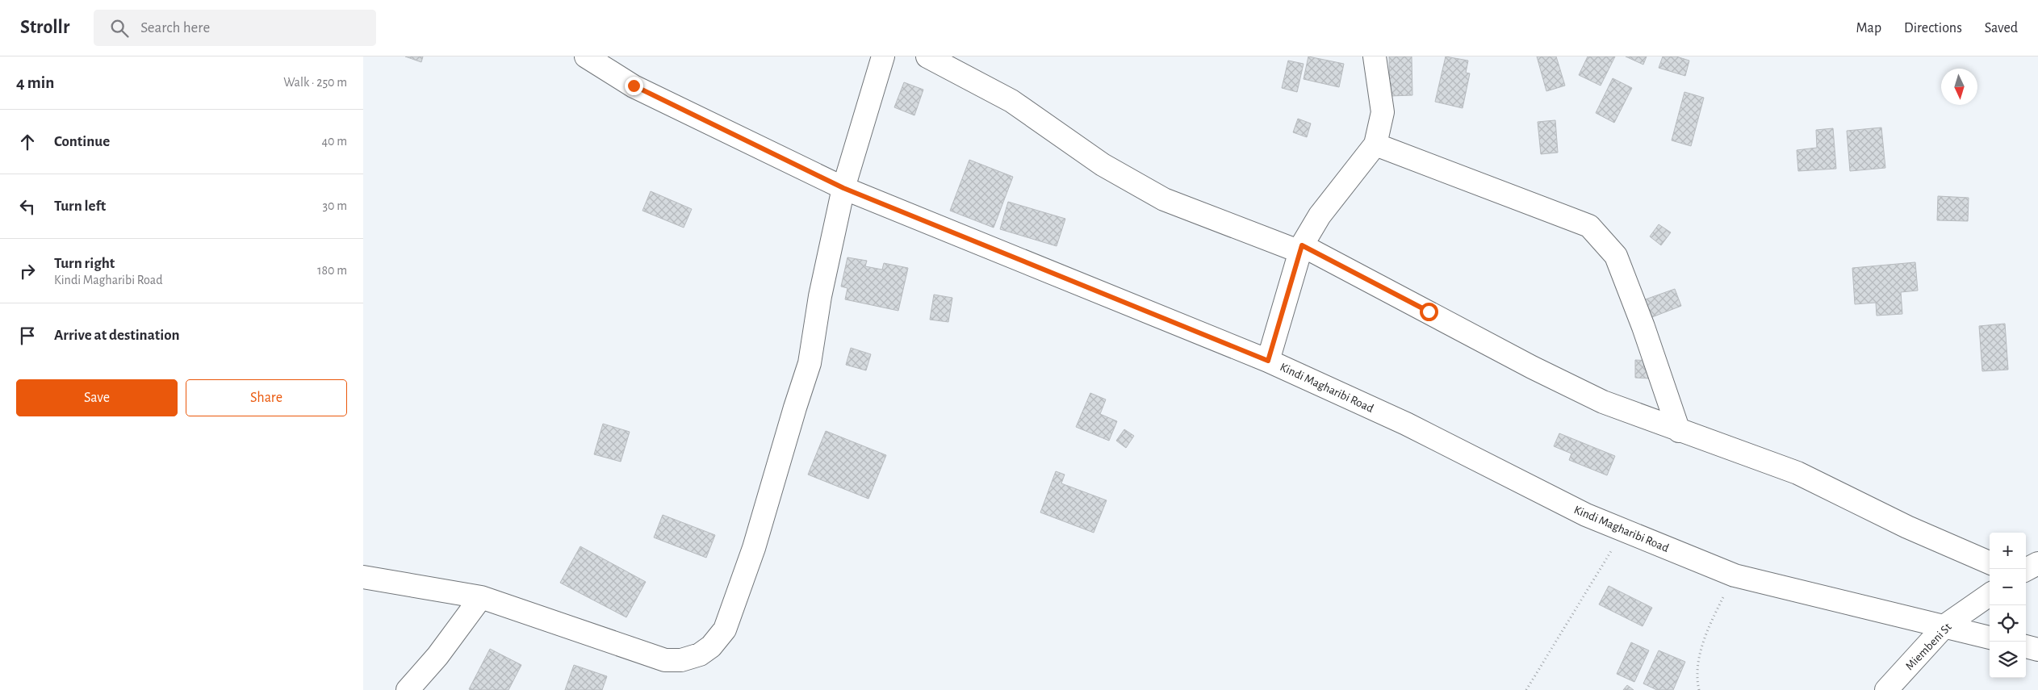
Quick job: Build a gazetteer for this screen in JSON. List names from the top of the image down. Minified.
{"streets":{"street":["Kindi Magharibi Road","Miembeni St"]},"crossings":[["Kindi Magharibi Road","Miembeni St"]],"north":"bottom","page":{"header":"Strollr","search":"Search here","nav":["Map","Directions","Saved"],"heading":["4 min","Walk · 250 m"],"list":[["Continue","40 m"],["Turn left","30 m"],["Turn right","Kindi Magharibi Road","180 m"],"Arrive at destination"],"buttons":["Save","Share"],"map_buttons":["+","−"]}}
